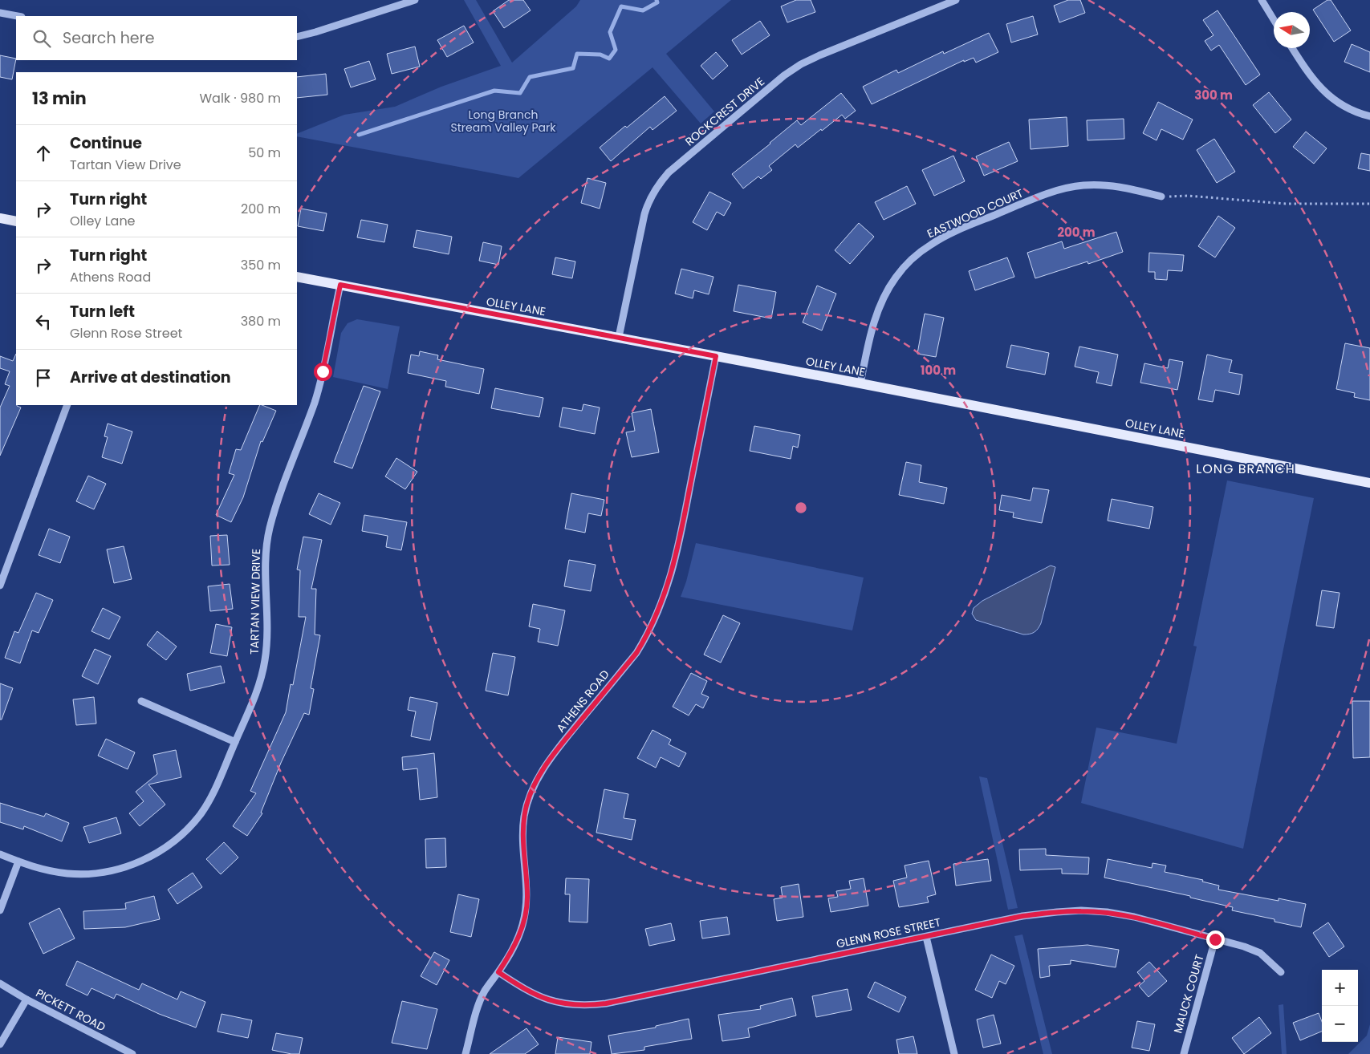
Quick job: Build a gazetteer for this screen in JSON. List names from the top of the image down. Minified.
{"streets":{"main road":["OLLEY LANE"],"street":["ROCKCREST DRIVE","EASTWOOD COURT","TARTAN VIEW DRIVE","ATHENS ROAD","GLENN ROSE STREET","MAUCK COURT","PICKETT ROAD"]},"crossings":[["ROCKCREST DRIVE","OLLEY LANE"],["EASTWOOD COURT","OLLEY LANE"],["OLLEY LANE","TARTAN VIEW DRIVE"],["OLLEY LANE","ATHENS ROAD"],["ATHENS ROAD","GLENN ROSE STREET"],["GLENN ROSE STREET","MAUCK COURT"]],"districts":["LONG BRANCH"],"parks":["Long Branch Stream Valley Park"],"north":"left","page":{"search":"Search here","heading":["13 min","Walk · 980 m"],"list":[["Continue","Tartan View Drive","50 m"],["Turn right","Olley Lane","200 m"],["Turn right","Athens Road","350 m"],["Turn left","Glenn Rose Street","380 m"],"Arrive at destination"],"map_buttons":["+","−"]},"rings":["300 m","200 m","100 m"]}
